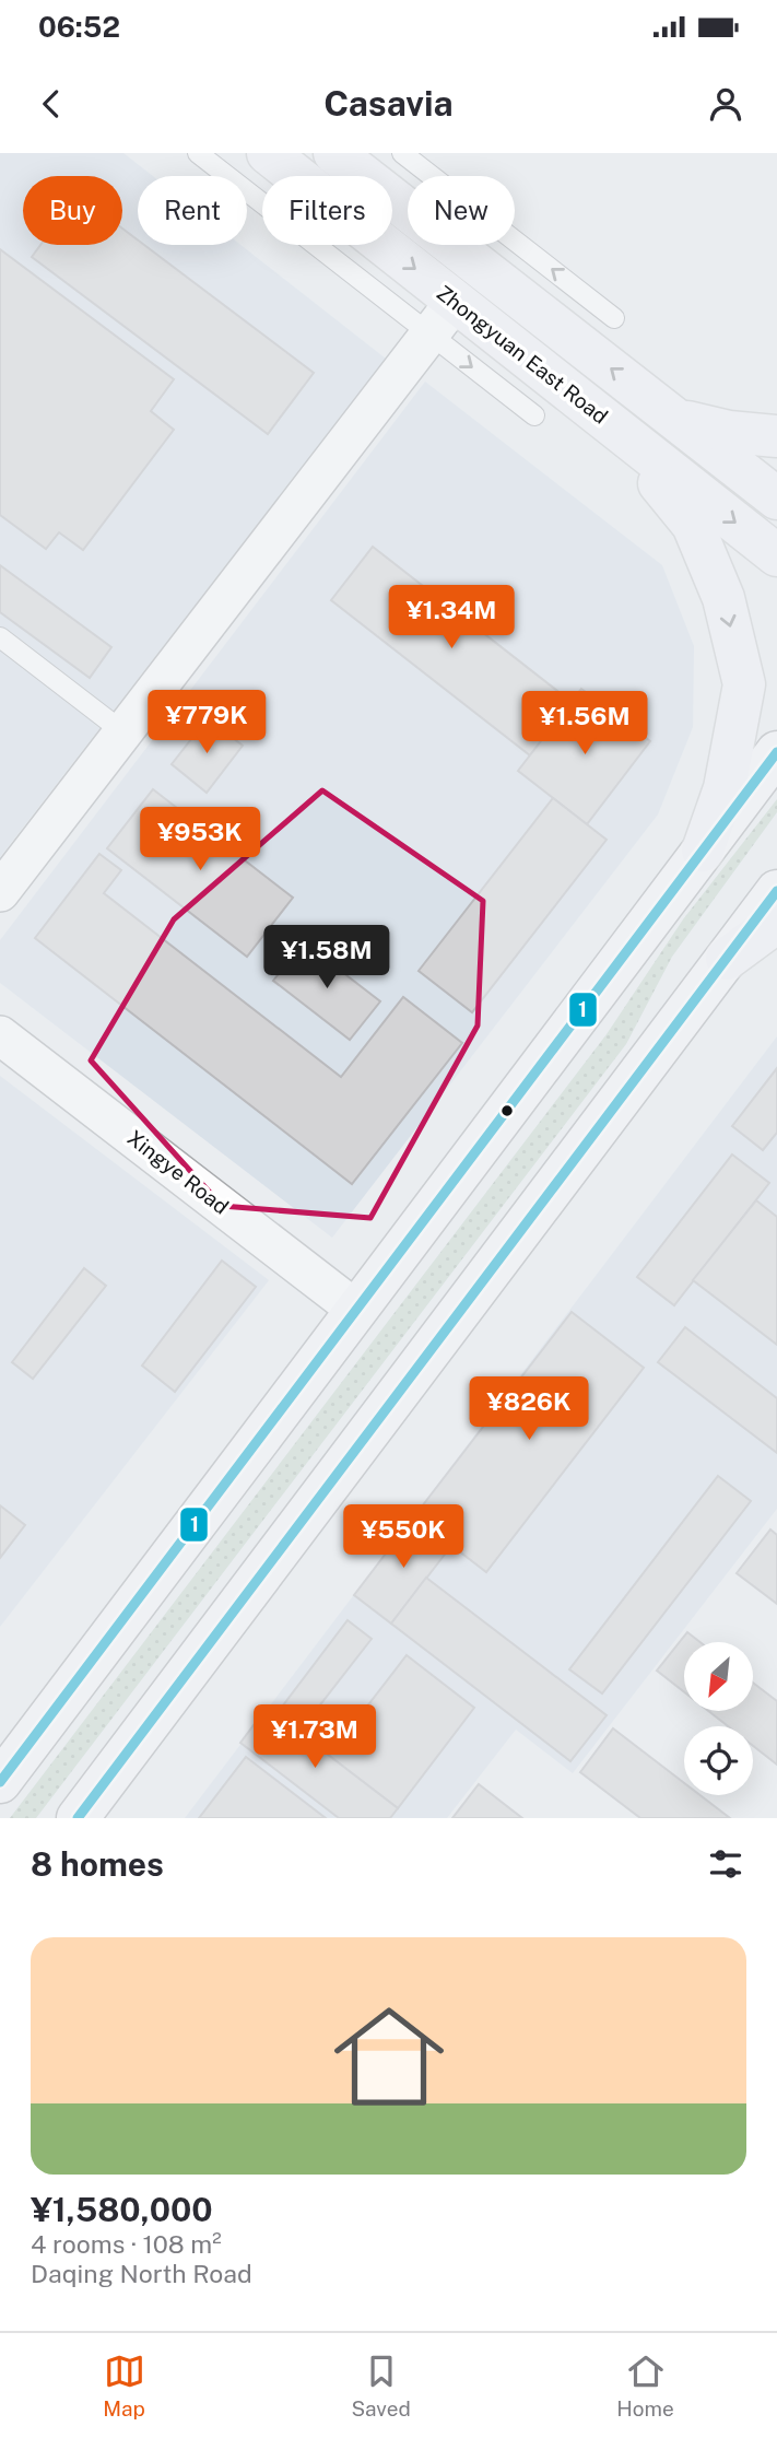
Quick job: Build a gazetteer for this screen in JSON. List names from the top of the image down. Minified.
{"streets":{"main road":["Zhongyuan East Road"],"street":["Xingye Road"]},"lines":["transit line 1"],"north":"bottom left","page":{"status":"06:52","header":"Casavia","chip":["Buy","Rent","Filters","New"],"price":["¥1.34M","¥779K","¥1.56M","¥953K","¥1.58M","¥826K","¥550K","¥1.73M"],"heading":"8 homes","list":[{"name":"¥1,580,000","note":"4 rooms · 108 m² · Daqing North Road"}],"tabs":["Map","Saved","Home"]}}
